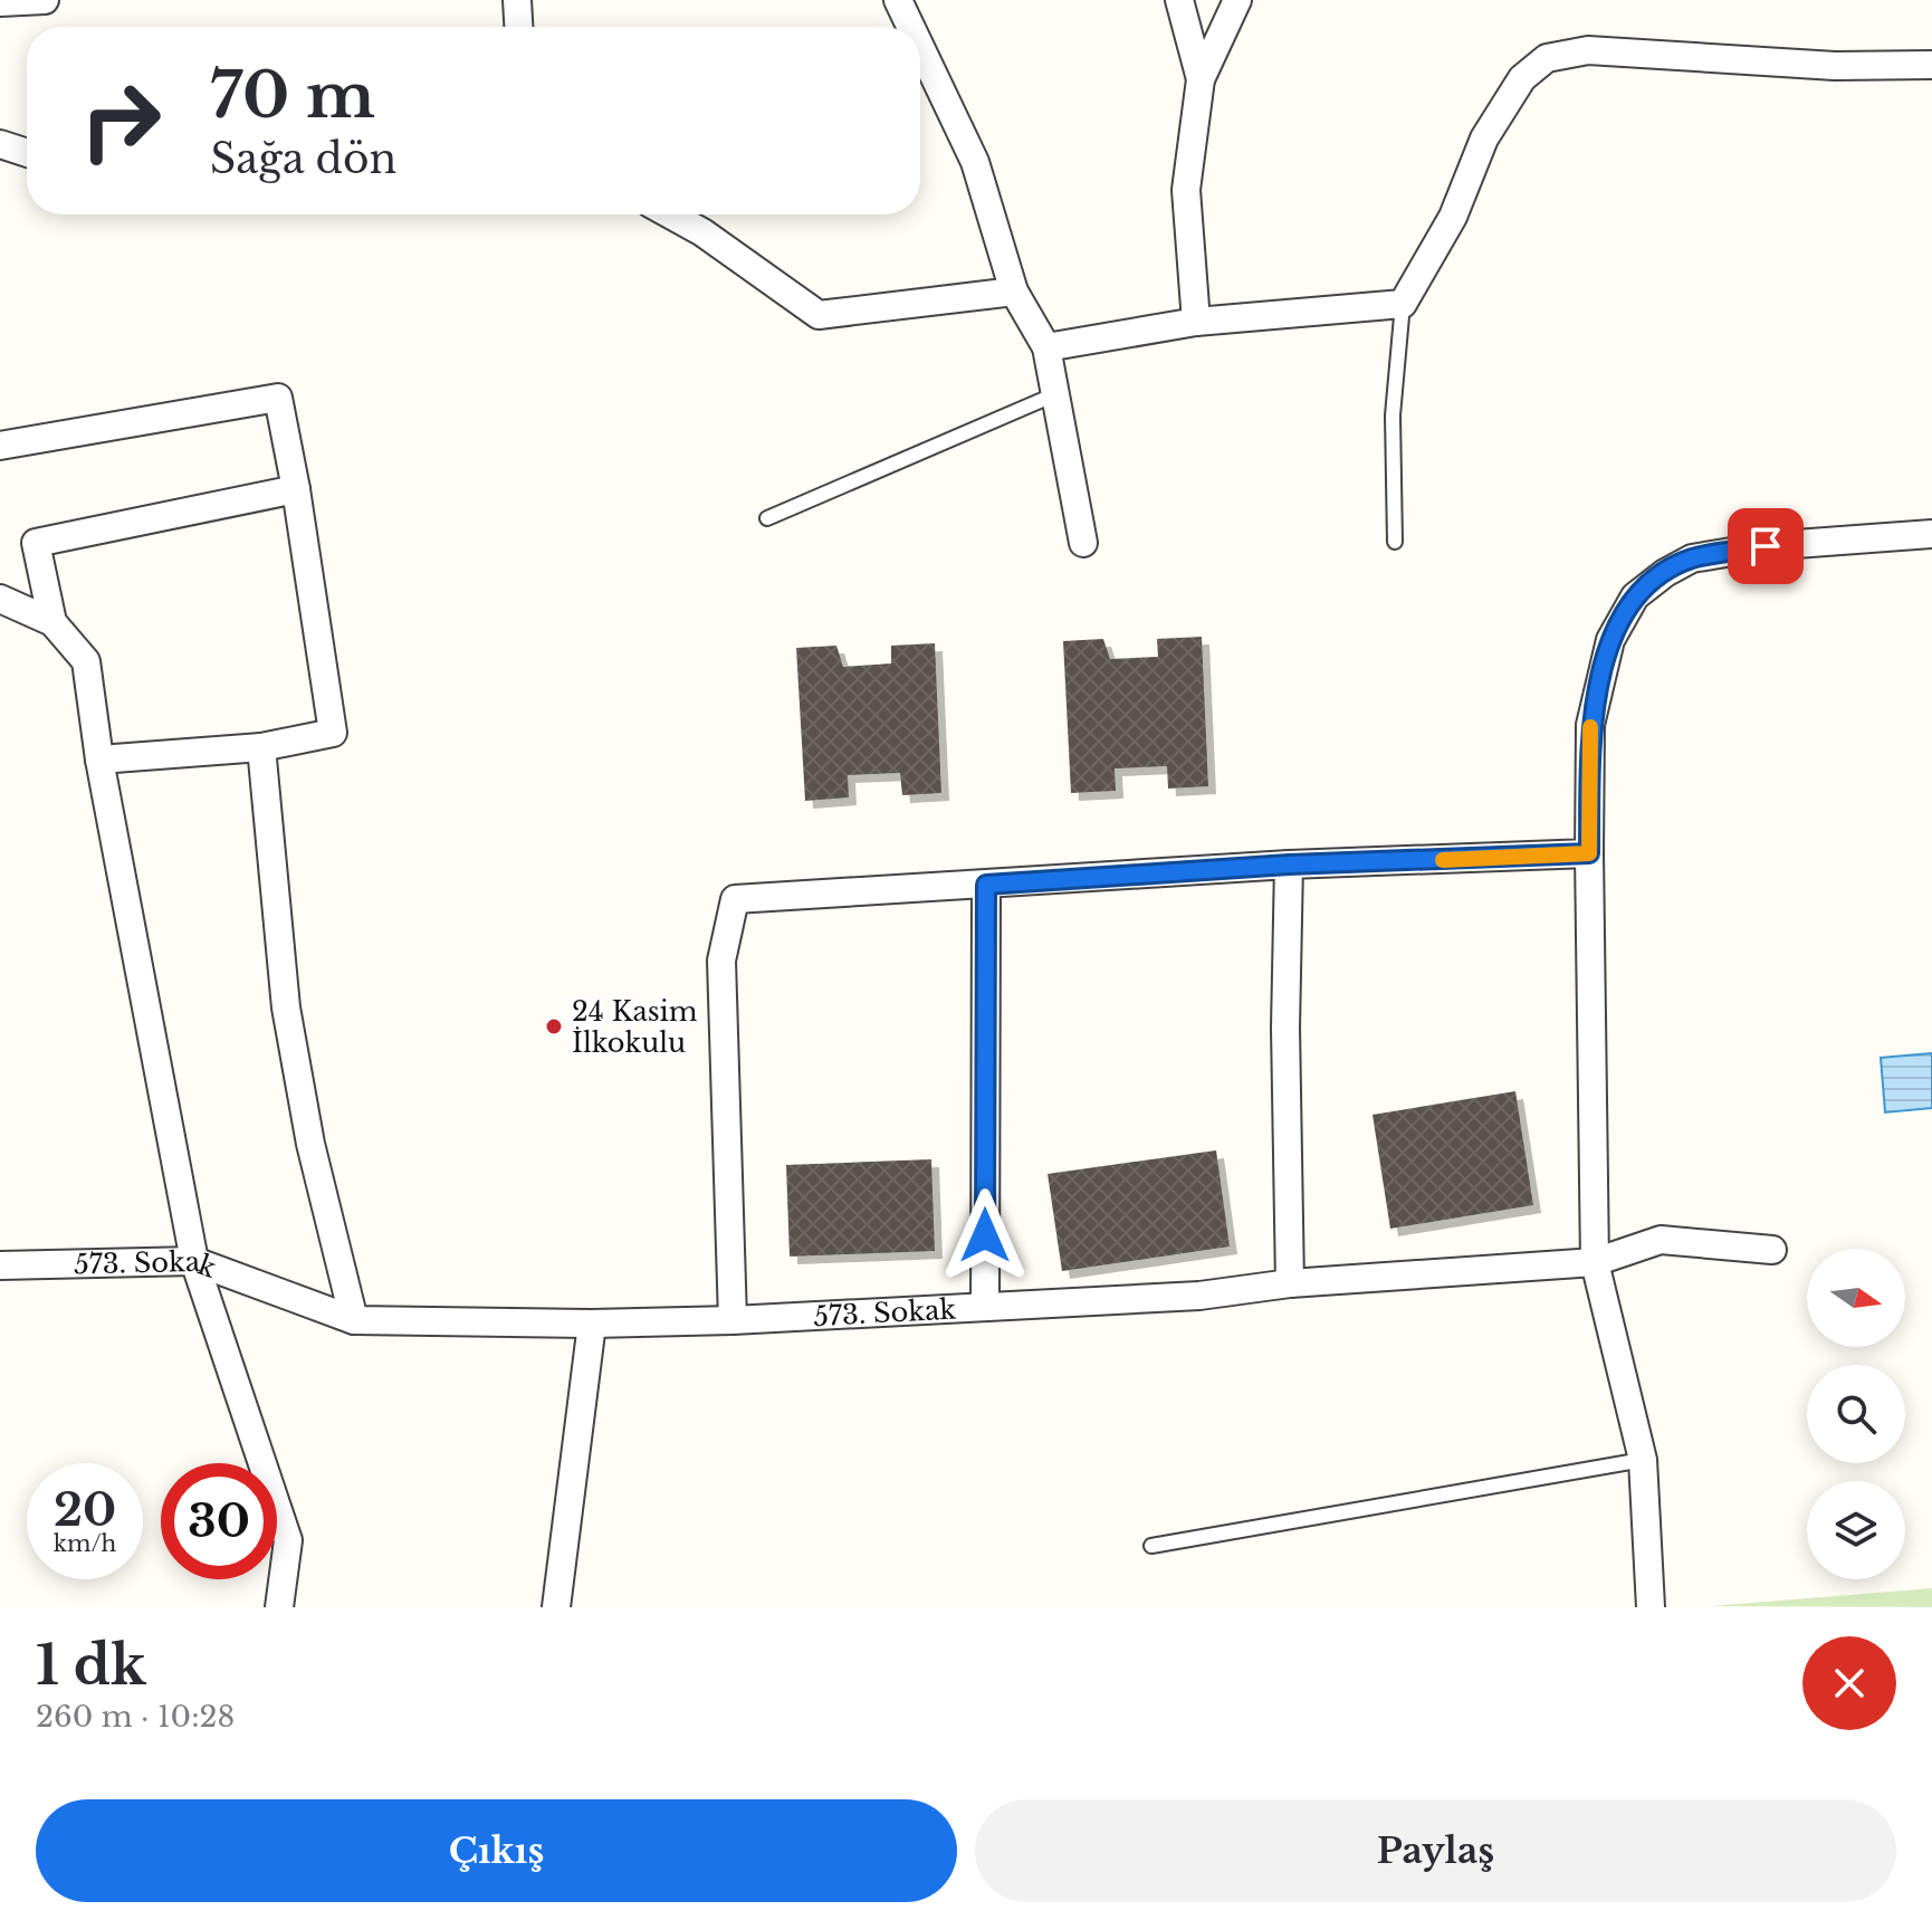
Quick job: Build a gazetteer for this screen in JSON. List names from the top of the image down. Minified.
{"streets":{"street":["573. Sokak"]},"places":["24 Kasim İlkokulu"],"north":"right","page":{"turn":["70 m","Sağa dön"],"speed":"20 km/h","limit":"30","heading":["1 dk","260 m · 10:28"],"buttons":["Çıkış","Paylaş"]}}
